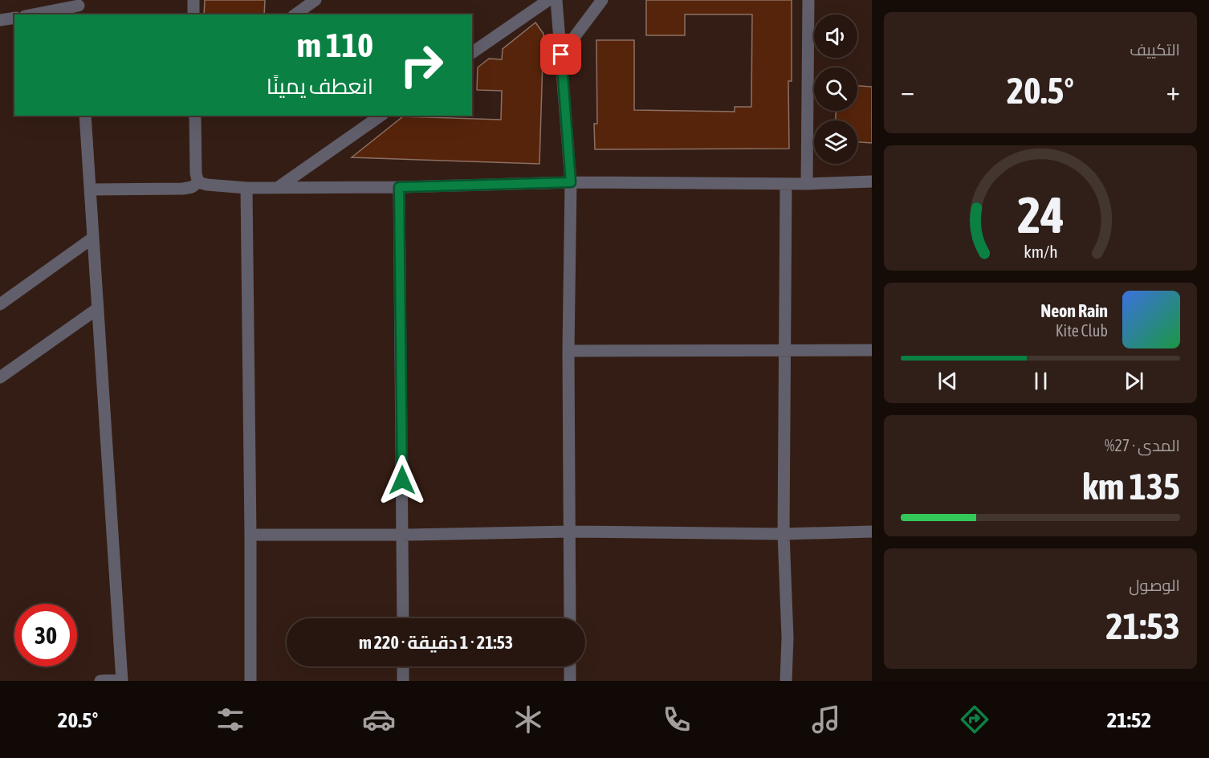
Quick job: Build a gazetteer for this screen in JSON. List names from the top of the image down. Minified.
{"page":{"tile":["التكييف",["المدى · 27%","135 km"],["الوصول","21:53"]],"turn":["110 m","انعطف يمينًا"],"heat":["−","20.5°","+"],"song":["Neon Rain","Kite Club"],"limit":"30","trip":"21:53 · 1 دقيقة · 220 m","tabs":["21:52","20.5°"],"gauge":["24","km/h"]}}
